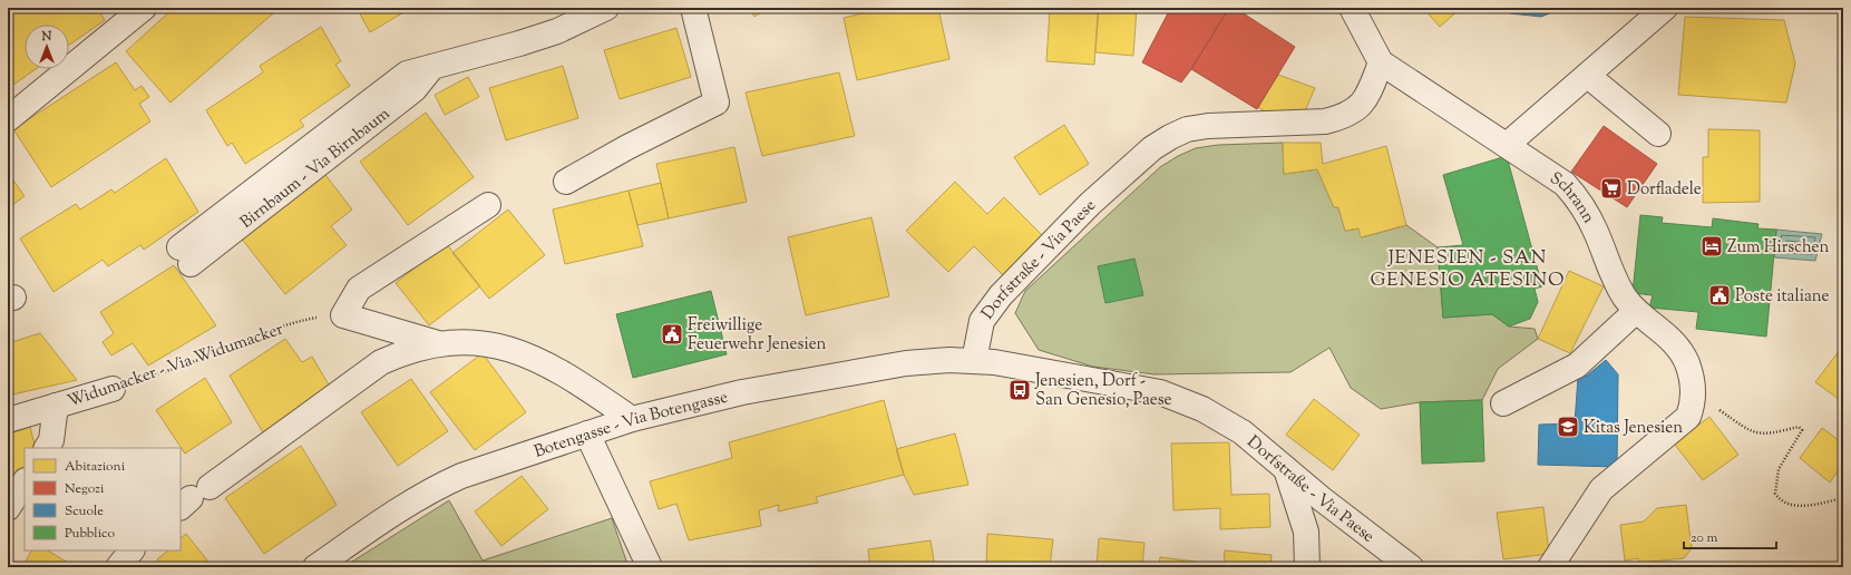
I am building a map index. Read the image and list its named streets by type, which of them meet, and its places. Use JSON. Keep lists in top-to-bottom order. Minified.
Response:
{"streets":{"street":["Birnbaum - Via Birnbaum","Schrann","Dorfstraße - Via Paese","Widumacker - Via Widumacker","Botengasse - Via Botengasse"]},"crossings":[["Schrann","Dorfstraße - Via Paese"],["Dorfstraße - Via Paese","Botengasse - Via Botengasse"]],"districts":["JENESIEN - SAN GENESIO ATESINO"],"places":{"supermarket":["Dorfladele"],"hotel":["Zum Hirschen"],"public building":["Poste italiane","Freiwillige Feuerwehr Jenesien"],"bus stop":["Jenesien, Dorf - San Genesio, Paese"],"school or university":["Kitas Jenesien"]},"legend":["Abitazioni","Negozi","Scuole","Pubblico"],"scale_bar":"20 m","north":"top"}
